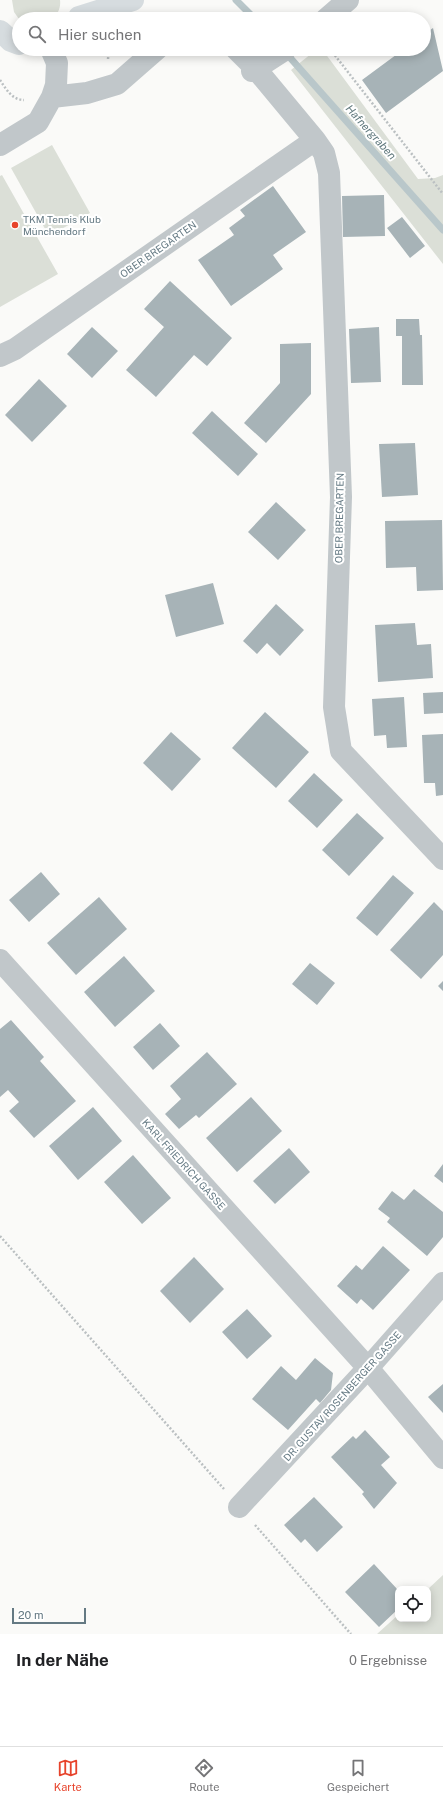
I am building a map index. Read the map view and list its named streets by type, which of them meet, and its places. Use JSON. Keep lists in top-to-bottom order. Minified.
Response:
{"streets":{"street":["OBER BREGARTEN","KARL FRIEDRICH GASSE","DR. GUSTAV ROSENBERGER GASSE"]},"crossings":[["KARL FRIEDRICH GASSE","DR. GUSTAV ROSENBERGER GASSE"]],"water":["Hafnergraben"],"places":["TKM Tennis Klub Münchendorf"],"scale_bar":"20 m","page":{"search":"Hier suchen","scale":"20 m","heading":["In der Nähe","0 Ergebnisse"],"nav":["Karte","Route","Gespeichert"]}}
